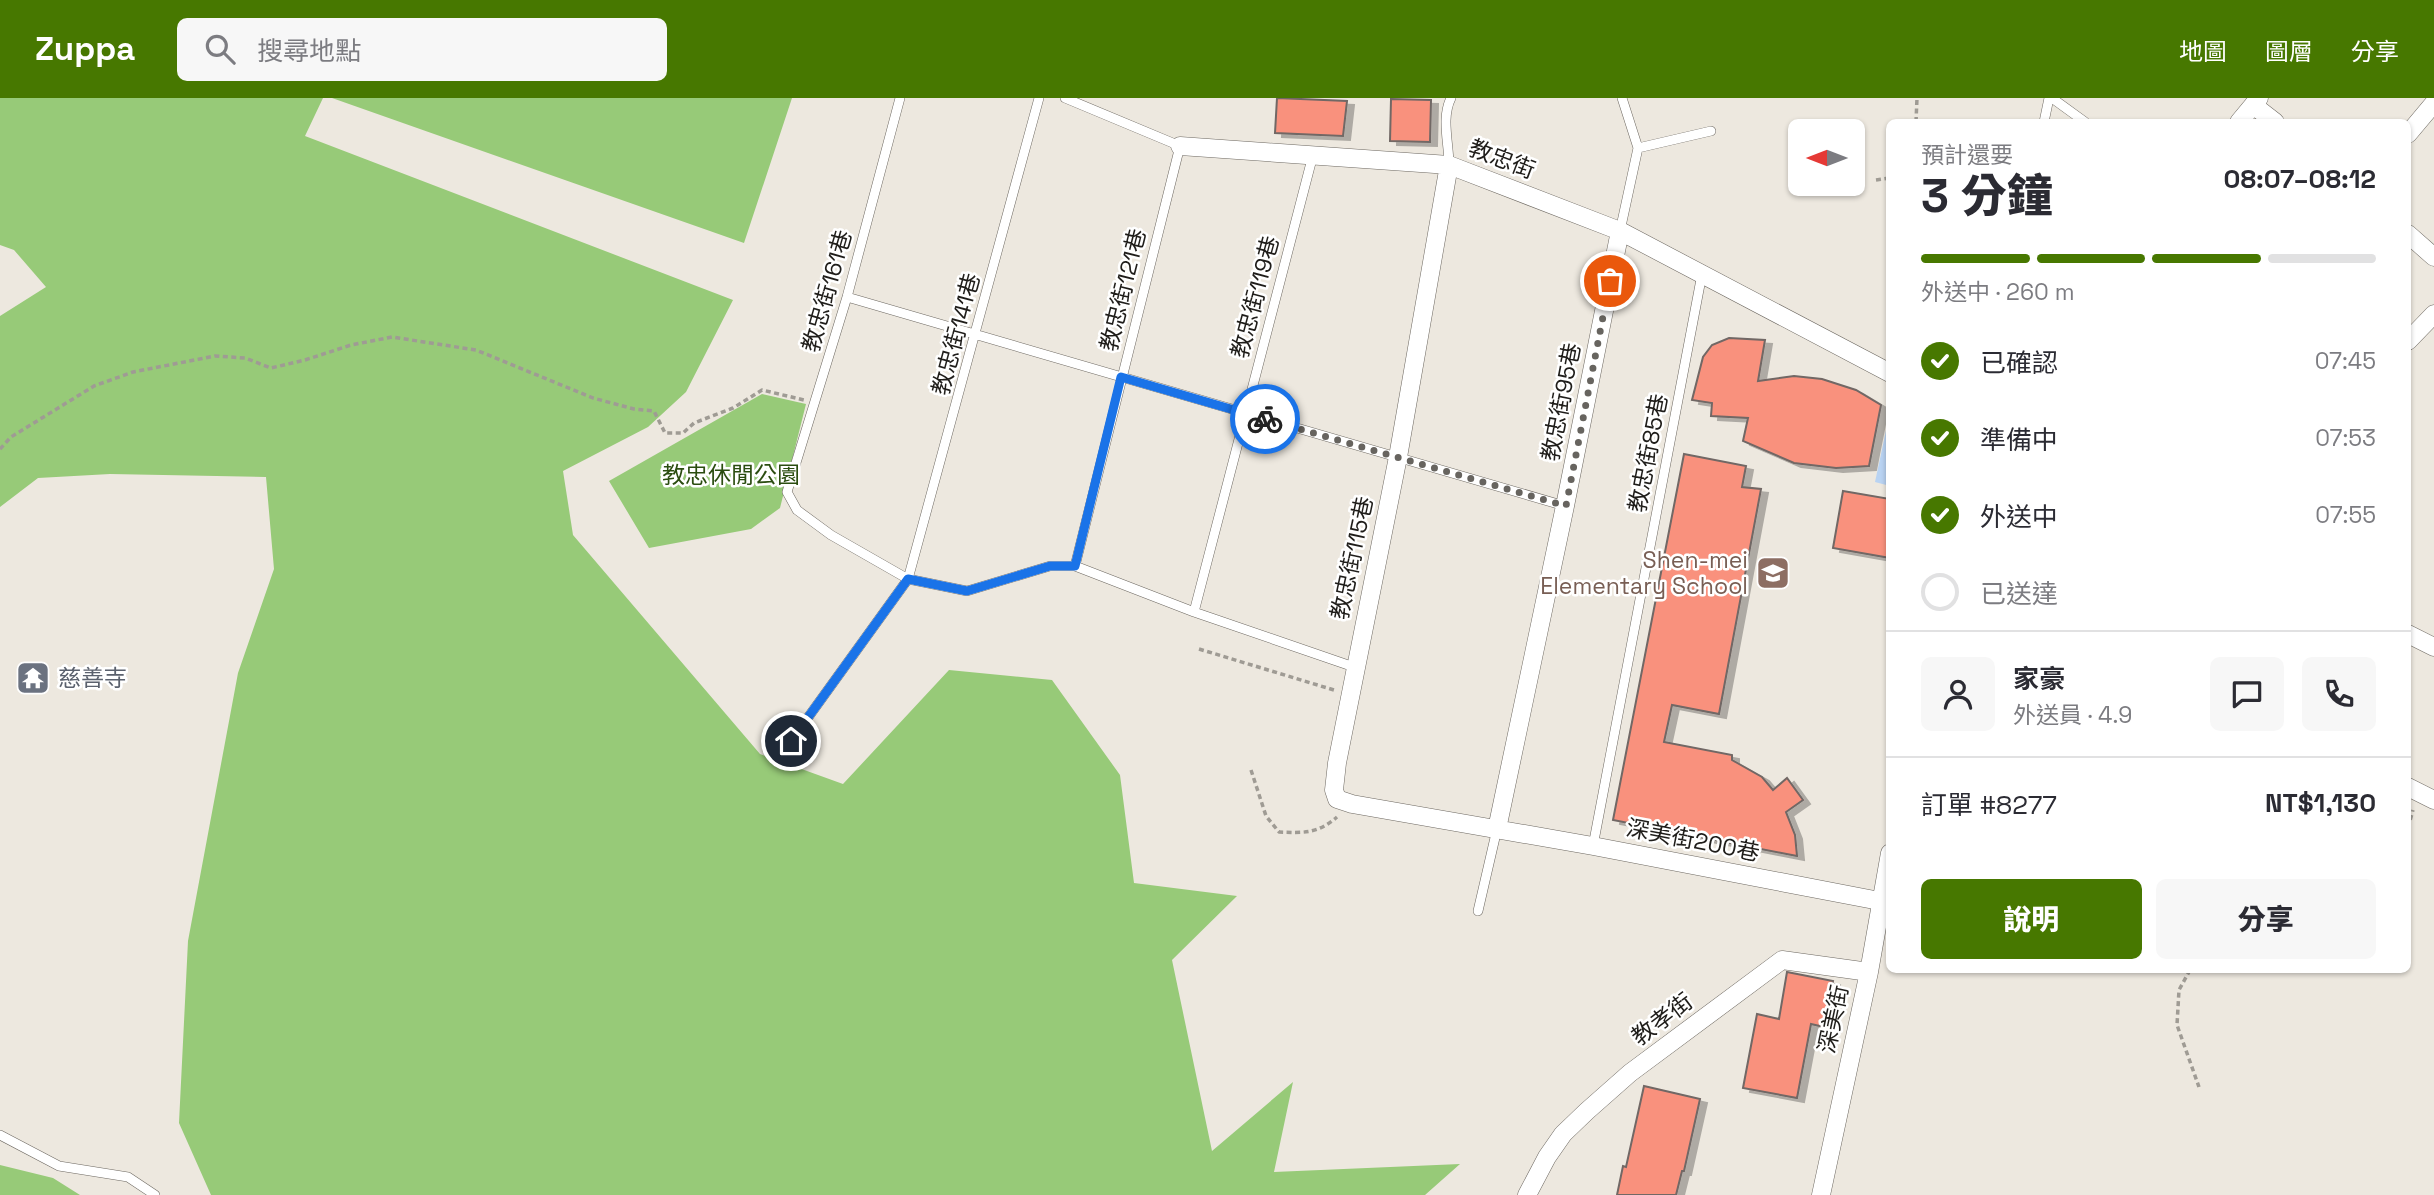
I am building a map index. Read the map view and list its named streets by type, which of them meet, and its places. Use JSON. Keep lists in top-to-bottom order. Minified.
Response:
{"streets":{"street":["教忠街","教忠街95巷","教忠街115巷","深美街200巷","教孝街","深美街"],"lane":["教忠街121巷","教忠街161巷","教忠街119巷","教忠街141巷","教忠街85巷"]},"crossings":[["教忠街","教忠街121巷"],["教忠街","教忠街119巷"],["教忠街","教忠街95巷"],["教忠街","教忠街85巷"],["教忠街","教忠街115巷"],["教忠街161巷","教忠街141巷"],["教忠街95巷","深美街200巷"],["教忠街85巷","深美街200巷"],["深美街200巷","深美街"],["教孝街","深美街"]],"parks":["教忠休閒公園"],"places":{"school or university":["Shen-mei Elementary School"],"temple":["慈善寺"]},"north":"left","page":{"header":"Zuppa","search":"搜尋地點","nav":["地圖","圖層","分享"],"heading":["3 分鐘","預計還要","08:07–08:12"],"panel":["家豪","外送員 · 4.9","訂單 #8277","NT$1,130"],"bar":"外送中 · 260 m","list":[["已確認","07:45"],["準備中","07:53"],["外送中","07:55"],"已送達"],"buttons":["說明","分享"]}}
